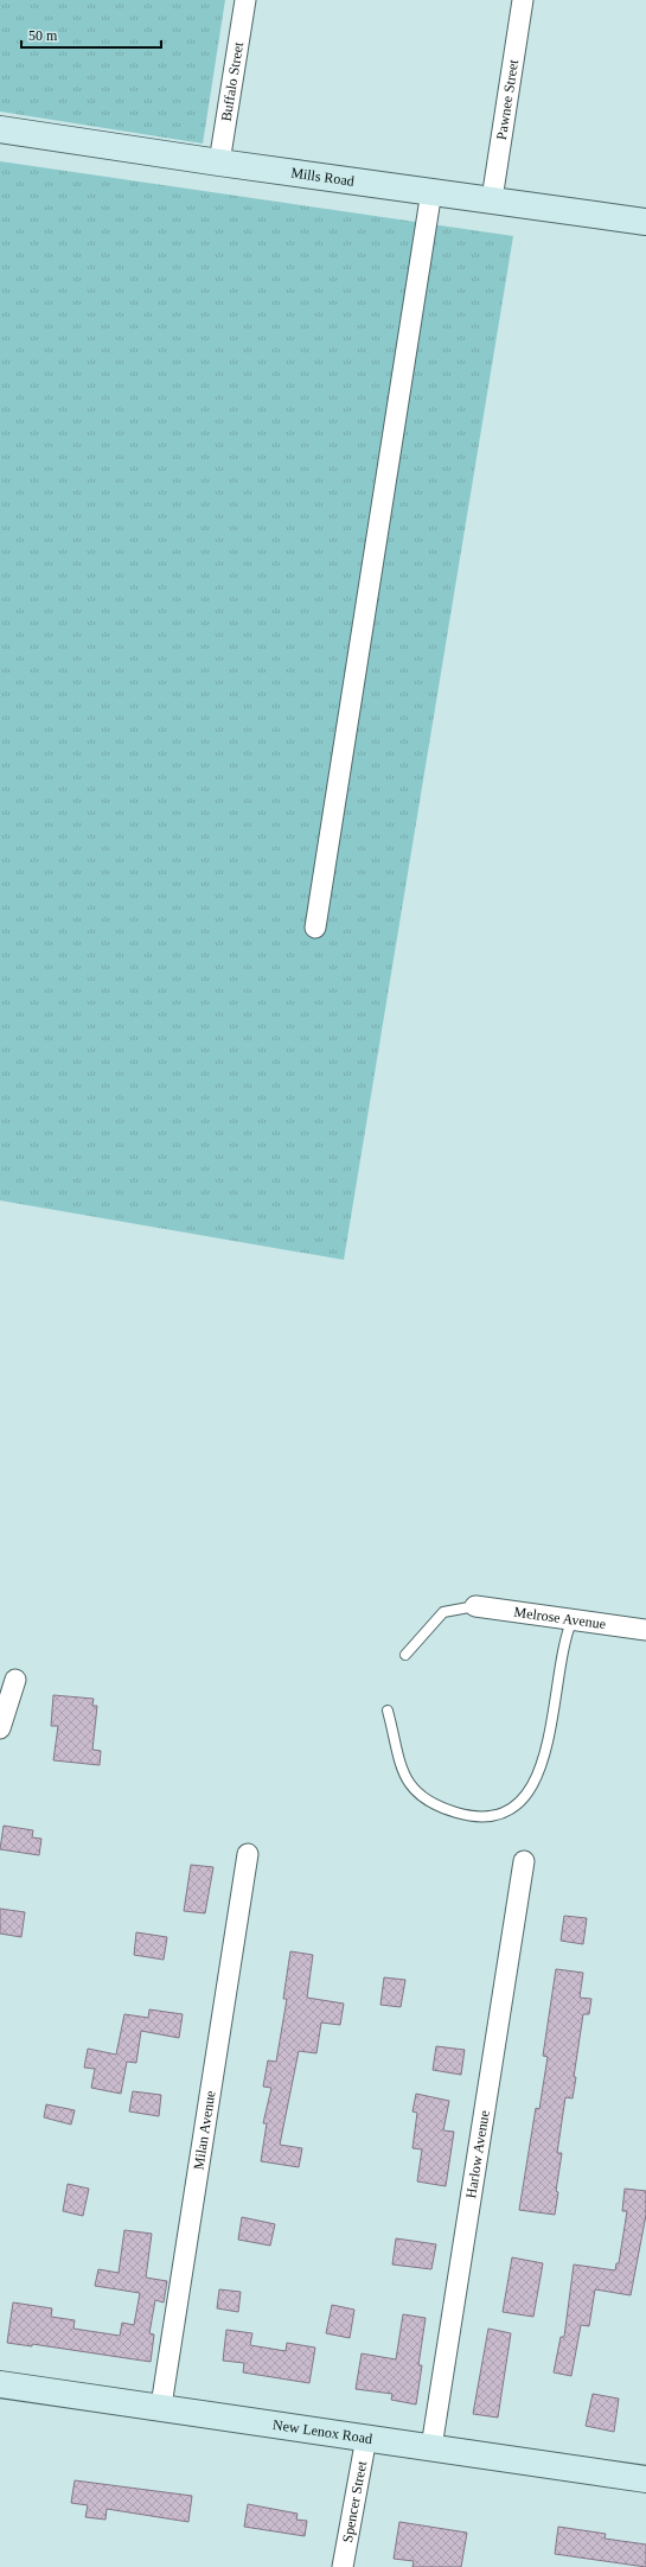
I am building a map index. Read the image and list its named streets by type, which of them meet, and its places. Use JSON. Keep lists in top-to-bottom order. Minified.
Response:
{"streets":{"street":["Buffalo Street","Pawnee Street","Mills Road","Melrose Avenue","Milan Avenue","Harlow Avenue","New Lenox Road","Spencer Street"]},"crossings":[["Buffalo Street","Mills Road"],["Pawnee Street","Mills Road"],["Milan Avenue","New Lenox Road"],["Harlow Avenue","New Lenox Road"],["New Lenox Road","Spencer Street"]],"scale_bar":"50 m"}
